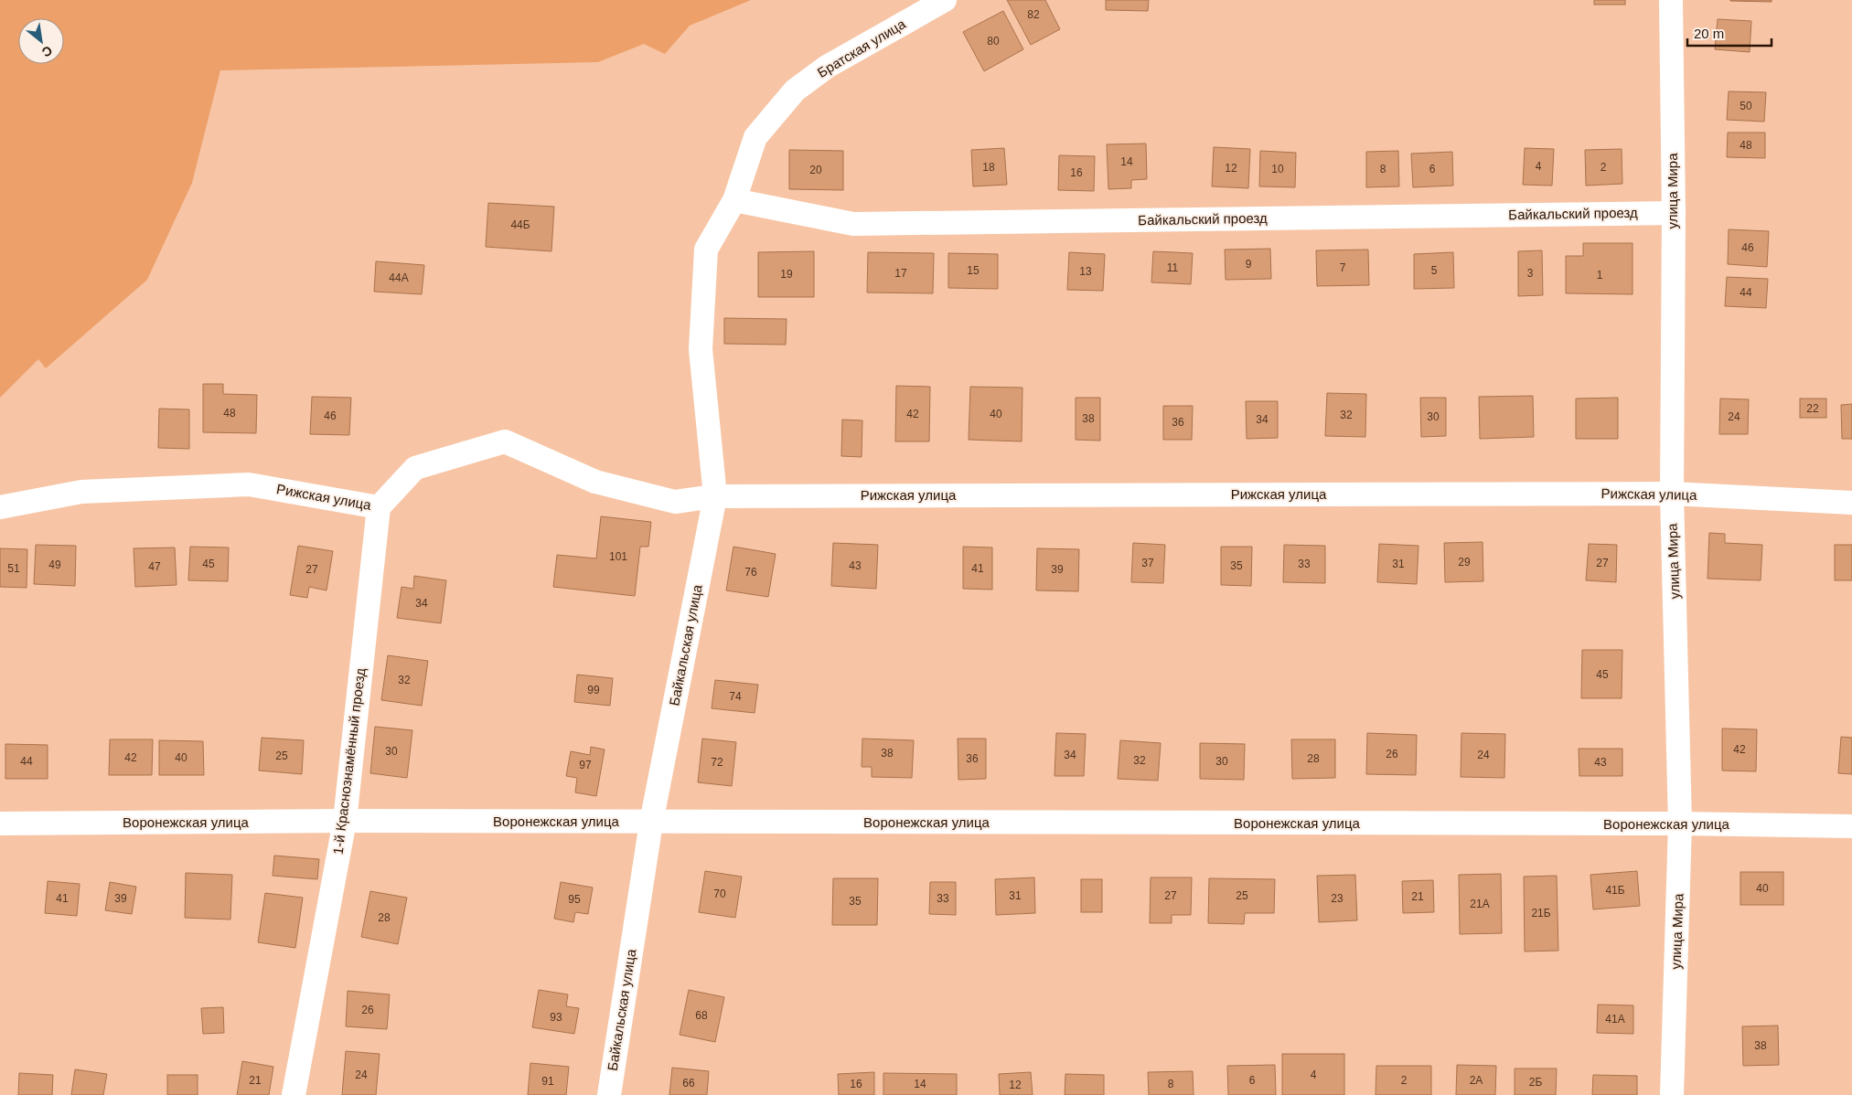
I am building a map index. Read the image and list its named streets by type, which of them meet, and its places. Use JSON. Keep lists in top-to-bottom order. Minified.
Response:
{"streets":{"street":["Братская улица","улица Мира","Байкальский проезд","Рижская улица","Байкальская улица","1-й Краснознамённый проезд","Воронежская улица"]},"crossings":[["Братская улица","Байкальский проезд"],["Братская улица","Байкальская улица"],["улица Мира","Байкальский проезд"],["улица Мира","Рижская улица"],["улица Мира","Воронежская улица"],["Байкальский проезд","Байкальская улица"],["Рижская улица","Байкальская улица"],["Рижская улица","1-й Краснознамённый проезд"],["Байкальская улица","Воронежская улица"],["1-й Краснознамённый проезд","Воронежская улица"]],"house_numbers":["82","80","50","48","14","4","18","2","12","10","8","6","20","16","44Б","46","9","11","7","15","5","13","17","3","19","1","44А","44","22","48","42","40","32","46","30","24","38","34","36","101","29","37","27","45","33","31","49","43","35","47","51","41","27","39","76","34","45","32","99","74","42","30","38","26","34","24","25","42","40","36","28","32","44","30","72","43","97","40","41Б","70","31","27","25","21","41","39","33","23","95","35","21А","21Б","28","26","68","93","41А","38","24","4","21","6","2","2А","91","2Б","66","16","14","8","12"],"scale_bar":"20 m","north":"bottom right"}
